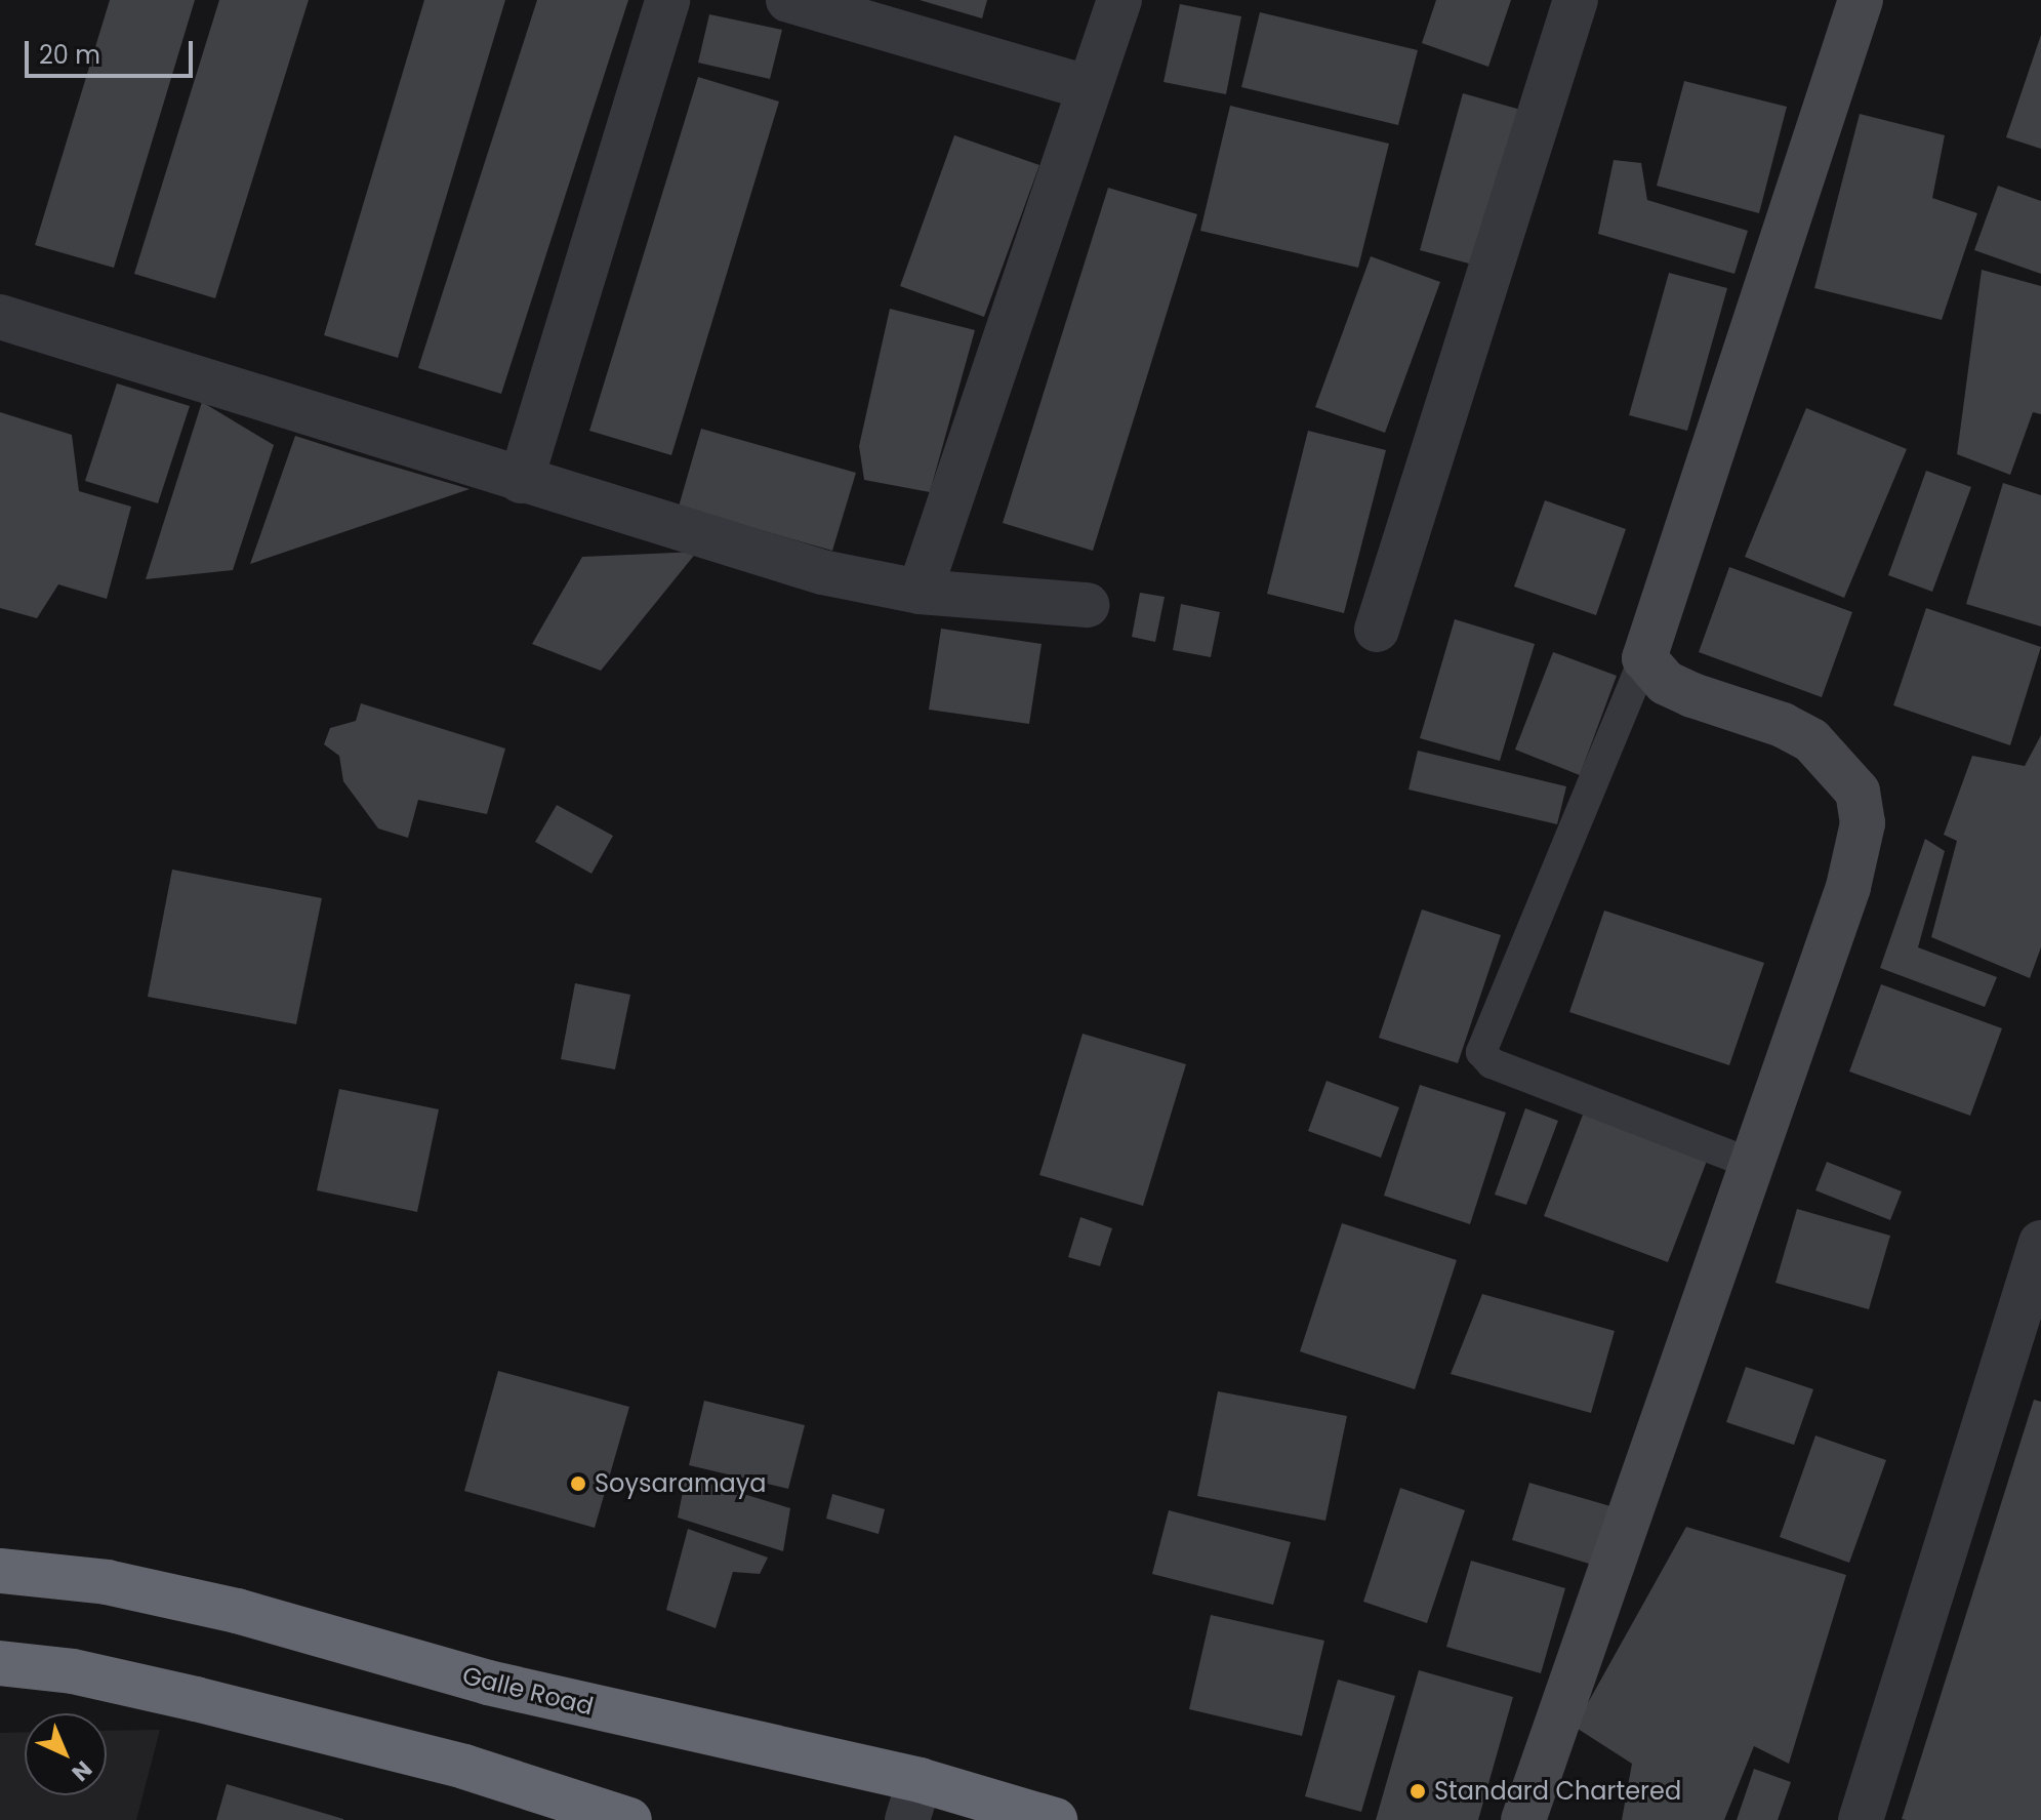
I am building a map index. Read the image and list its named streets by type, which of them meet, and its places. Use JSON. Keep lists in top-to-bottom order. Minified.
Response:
{"streets":{"highway":["Galle Road"]},"places":["Soysaramaya","Standard Chartered"],"scale_bar":"20 m","north":"bottom right"}
